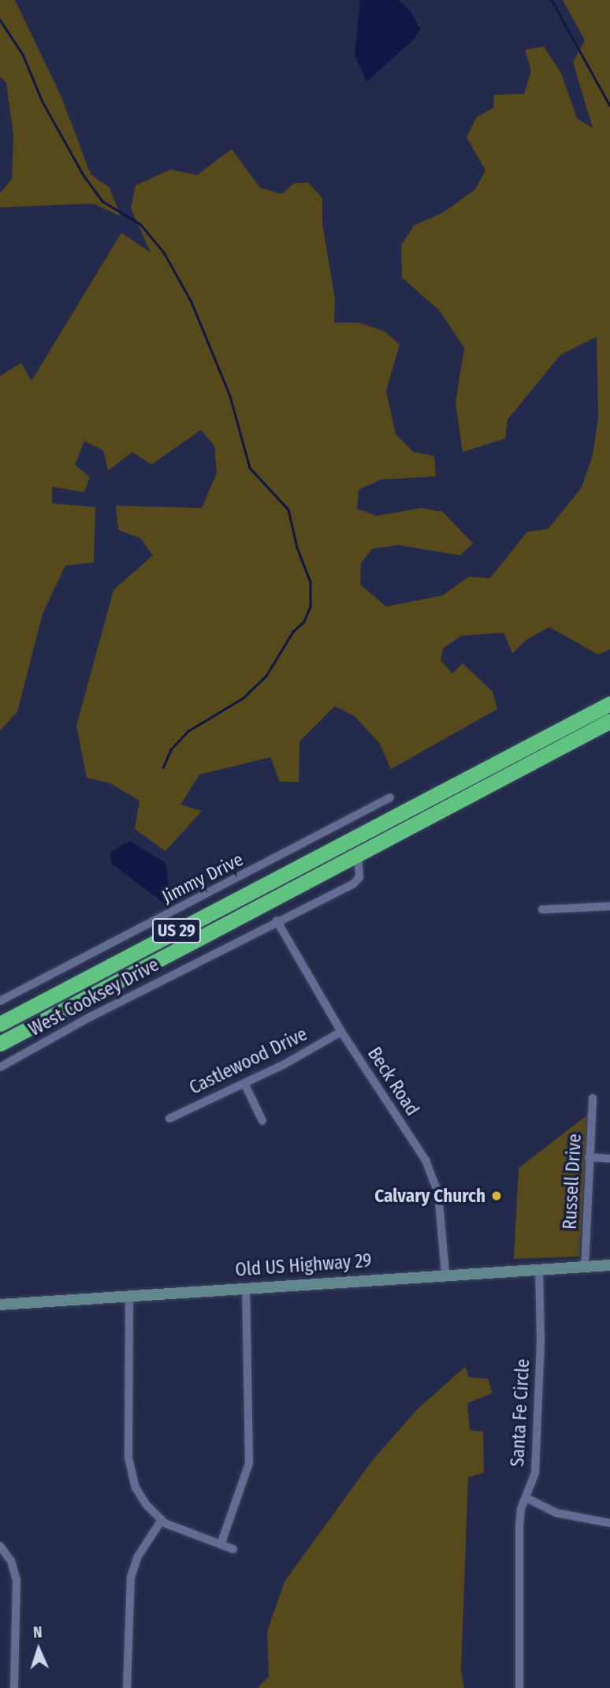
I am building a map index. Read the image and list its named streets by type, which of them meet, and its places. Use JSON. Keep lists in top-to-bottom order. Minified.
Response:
{"streets":{"highway":["US 29"],"main road":["Old US Highway 29"],"street":["Jimmy Drive","West Cooksey Drive","Castlewood Drive","Beck Road","Russell Drive","Santa Fe Circle"]},"crossings":[["US 29","West Cooksey Drive"],["West Cooksey Drive","Beck Road"],["Castlewood Drive","Beck Road"],["Beck Road","Old US Highway 29"],["Russell Drive","Old US Highway 29"],["Old US Highway 29","Santa Fe Circle"]],"places":["Calvary Church"],"north":"top"}
